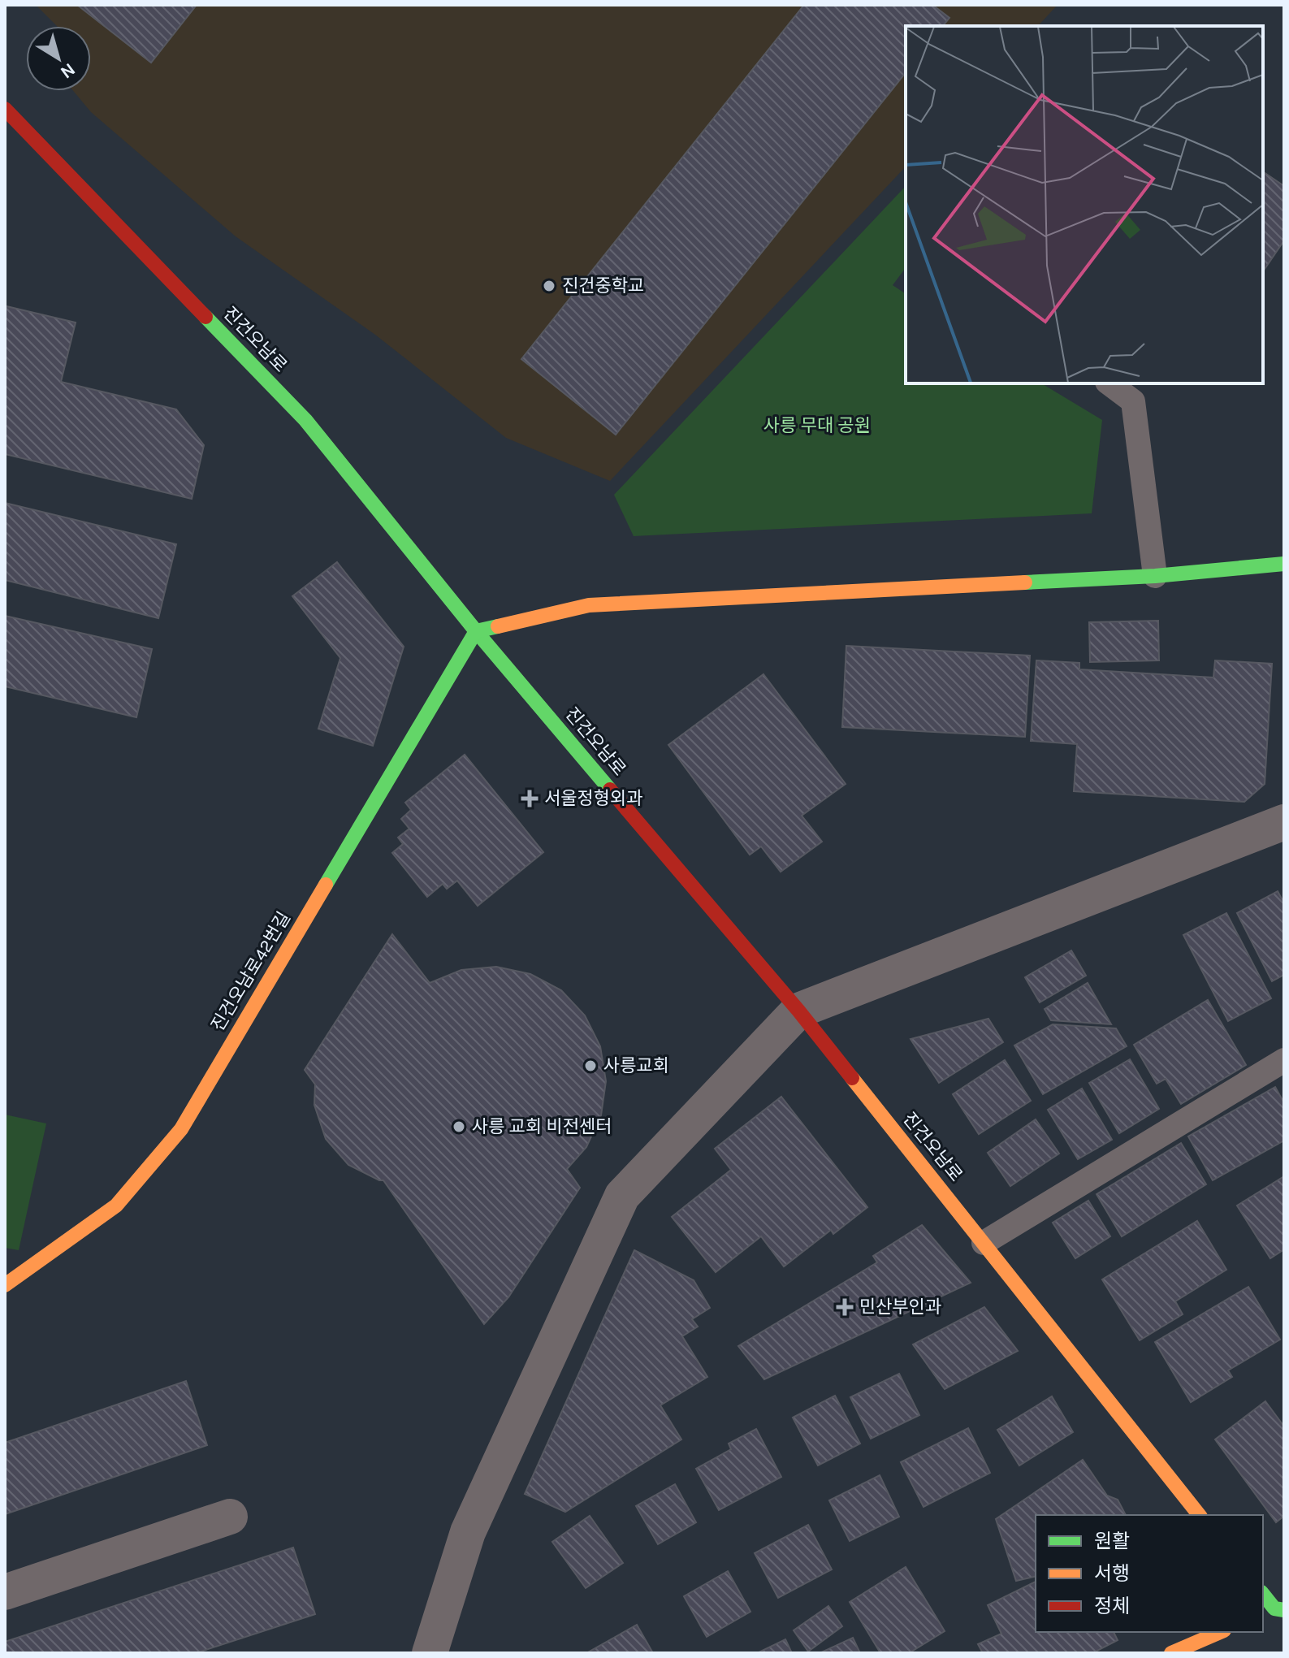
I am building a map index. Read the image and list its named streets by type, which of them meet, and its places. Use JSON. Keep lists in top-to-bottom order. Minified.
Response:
{"streets":{"street":["진건오남로","진건오남로42번길"]},"crossings":[["진건오남로","진건오남로42번길"]],"parks":["사릉 무대 공원"],"places":{"other":["진건중학교","사릉교회","사릉 교회 비전센터"],"health":["서울정형외과","민산부인과"]},"legend":["원활","서행","정체"],"north":"bottom right"}
